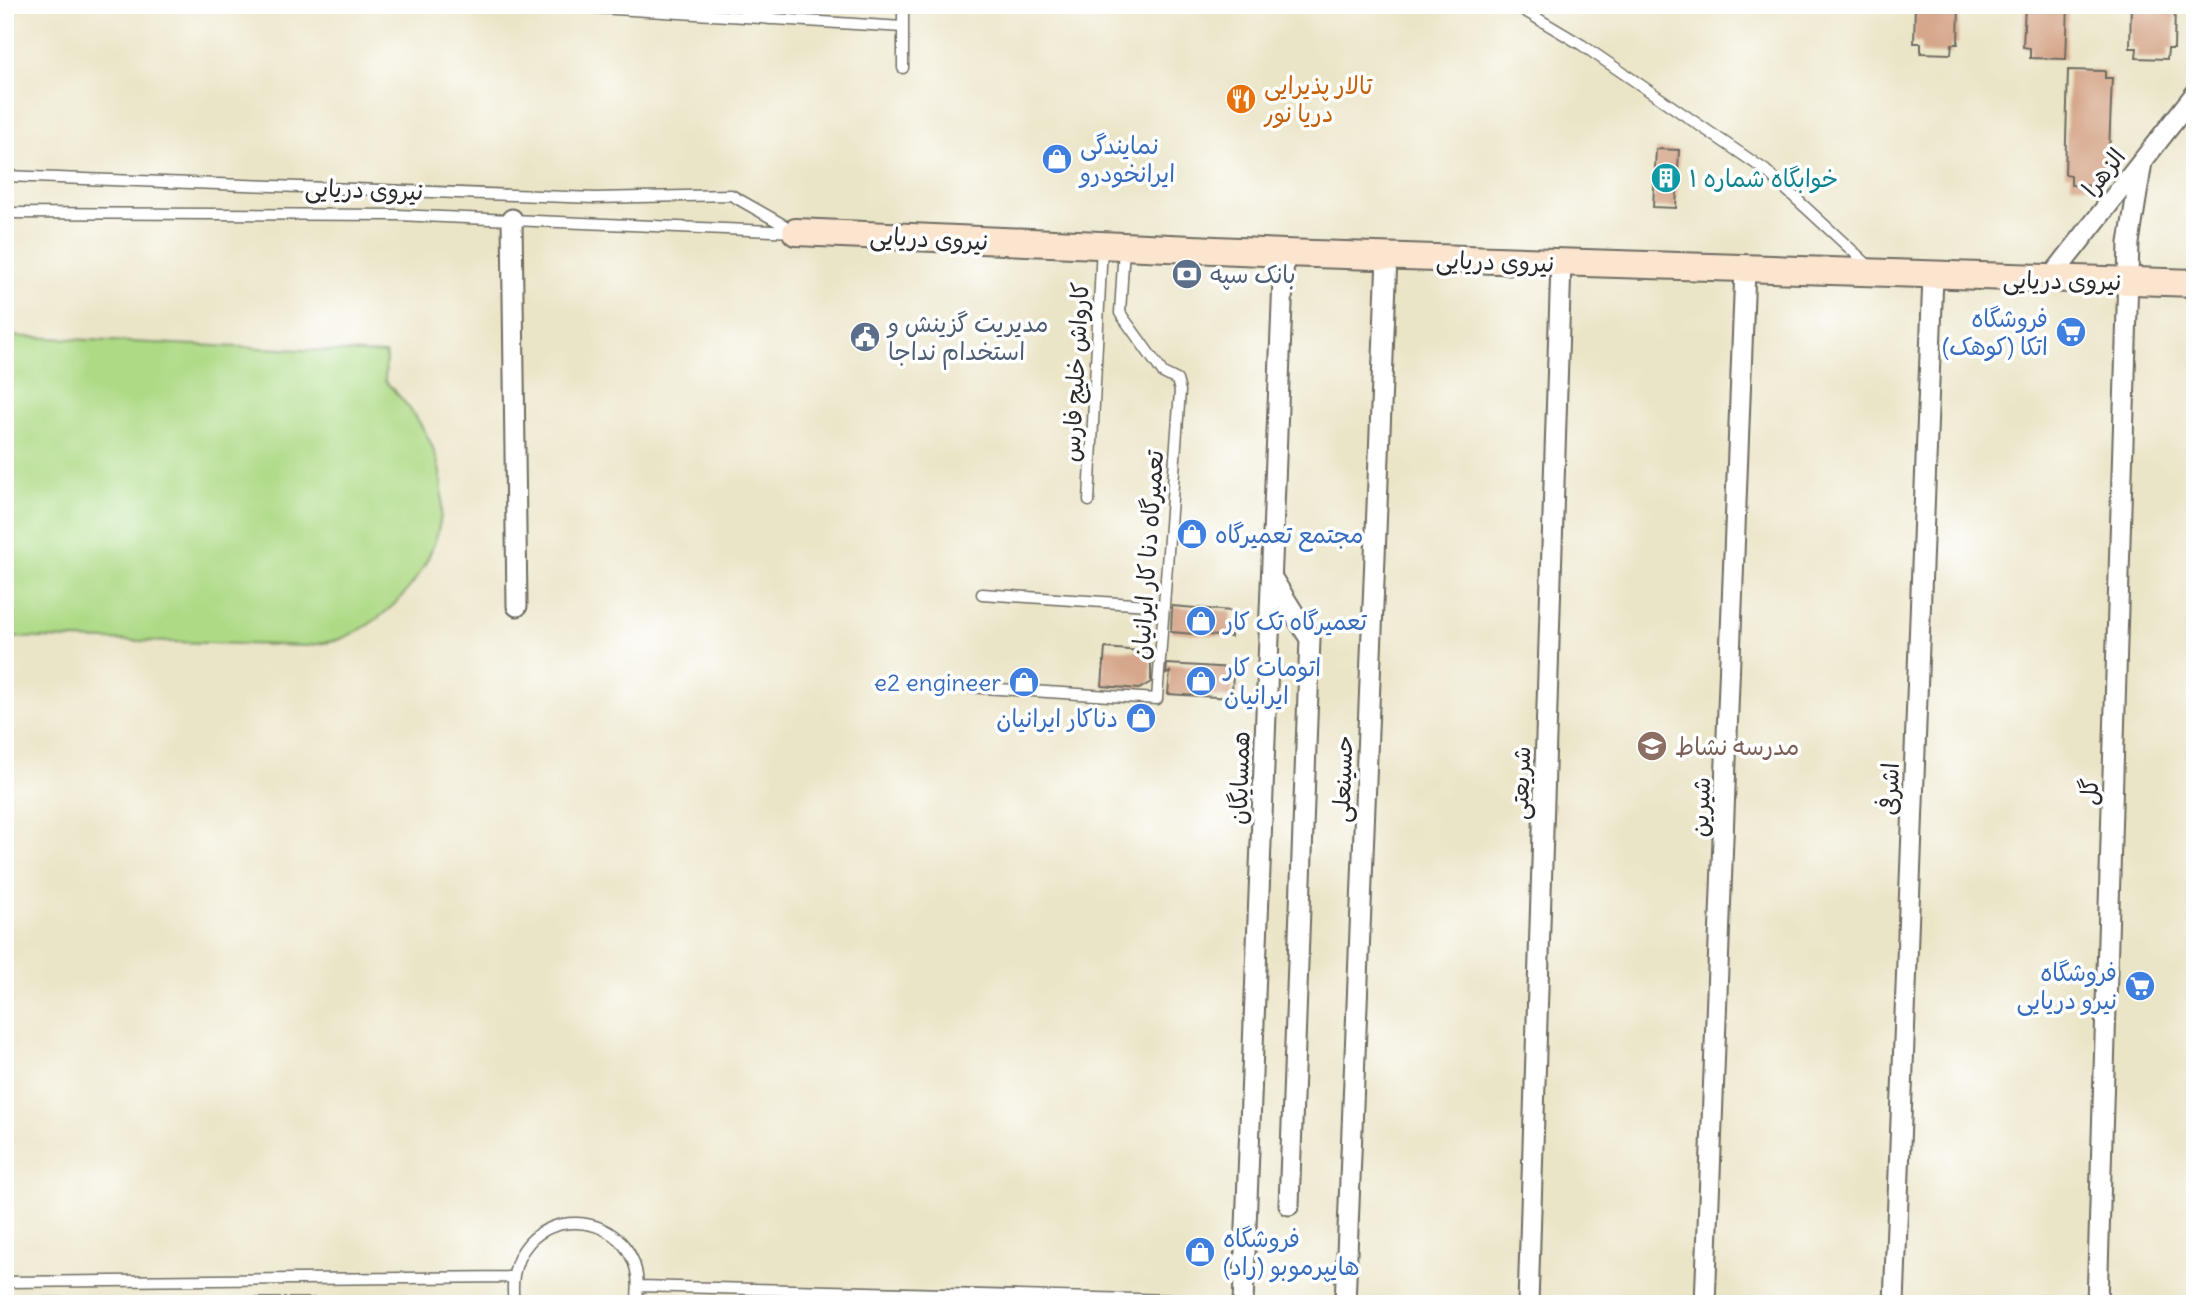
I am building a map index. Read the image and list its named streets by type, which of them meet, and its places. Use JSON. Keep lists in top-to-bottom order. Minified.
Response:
{"streets":{"main road":["نیروی دریایی"],"street":["الزهرا","همسایگان","حسینعلی","شریعتی","اشرفی","گل","شیرین"],"lane":["کارواش خلیج فارس","تعمیرگاه دنا کار ایرانیان"]},"crossings":[["الزهرا","نیروی دریایی"],["الزهرا","گل"],["نیروی دریایی","کارواش خلیج فارس"],["نیروی دریایی","تعمیرگاه دنا کار ایرانیان"],["نیروی دریایی","همسایگان"],["نیروی دریایی","حسینعلی"],["نیروی دریایی","شریعتی"],["نیروی دریایی","اشرفی"],["نیروی دریایی","گل"],["نیروی دریایی","شیرین"],["کارواش خلیج فارس","تعمیرگاه دنا کار ایرانیان"]],"places":{"restaurant":["تالار پذیرایی دریا نور"],"shop":["نمایندگی ایرانخودرو","مجتمع تعمیرگاه","تعمیرگاه تک کار","اتومات کار ایرانیان","e2 engineer","دناکار ایرانیان","فروشگاه هایپرموبو (راد)"],"building":["خوابگاه شماره ۱"],"bank":["بانک سپه"],"supermarket":["فروشگاه اتکا (کوهک)","فروشگاه نیرو دریایی"],"public building":["مدیریت گزینش و استخدام نداجا"],"school or university":["مدرسه نشاط"]}}
